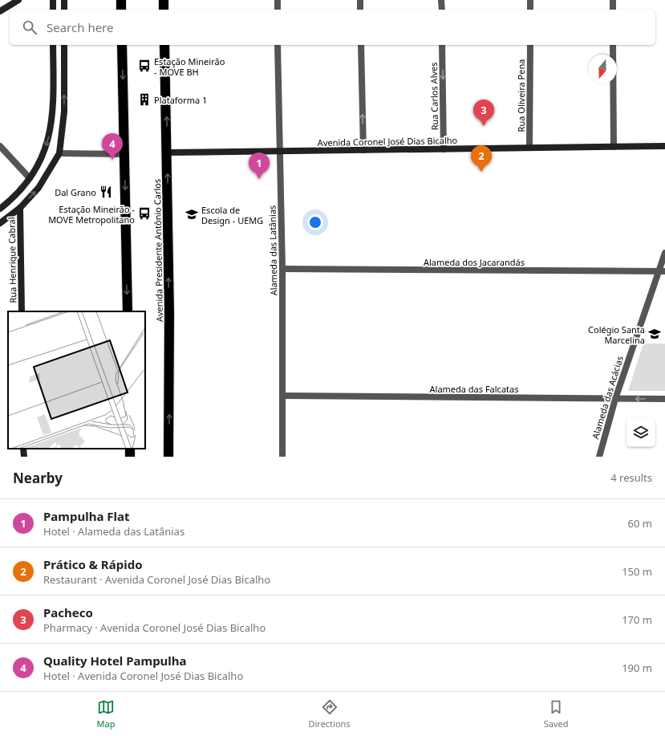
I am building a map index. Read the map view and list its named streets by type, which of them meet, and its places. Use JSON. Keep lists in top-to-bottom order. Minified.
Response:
{"streets":{"highway":["Avenida Presidente Antônio Carlos"],"street":["Rua Oliveira Pena","Rua Carlos Alves","Avenida Coronel José Dias Bicalho","Alameda das Latânias","Rua Henrique Cabral","Alameda dos Jacarandás","Alameda das Falcatas","Alameda das Acácias"]},"crossings":[["Rua Oliveira Pena","Avenida Coronel José Dias Bicalho"],["Rua Carlos Alves","Avenida Coronel José Dias Bicalho"],["Avenida Coronel José Dias Bicalho","Avenida Presidente Antônio Carlos"],["Avenida Coronel José Dias Bicalho","Alameda das Latânias"],["Alameda das Latânias","Alameda dos Jacarandás"],["Alameda das Latânias","Alameda das Falcatas"],["Alameda dos Jacarandás","Alameda das Acácias"],["Alameda das Falcatas","Alameda das Acácias"]],"one_way":["Rua Carlos Alves"],"places":{"bus stop":["Estação Mineirão - MOVE BH","Estação Mineirão - MOVE Metropolitano"],"building":["Plataforma 1"],"restaurant":["Dal Grano"],"school or university":["Escola de Design - UEMG","Colégio Santa Marcelina"]},"north":"bottom","page":{"search":"Search here","pins":["3","4","2","1"],"heading":["Nearby","4 results"],"list":[{"mark":"1","name":"Pampulha Flat","note":"Hotel · Alameda das Latânias","value":"60 m"},{"mark":"2","name":"Prático & Rápido","note":"Restaurant · Avenida Coronel José Dias Bicalho","value":"150 m"},{"mark":"3","name":"Pacheco","note":"Pharmacy · Avenida Coronel José Dias Bicalho","value":"170 m"},{"mark":"4","name":"Quality Hotel Pampulha","note":"Hotel · Avenida Coronel José Dias Bicalho","value":"190 m"}],"nav":["Map","Directions","Saved"]}}
